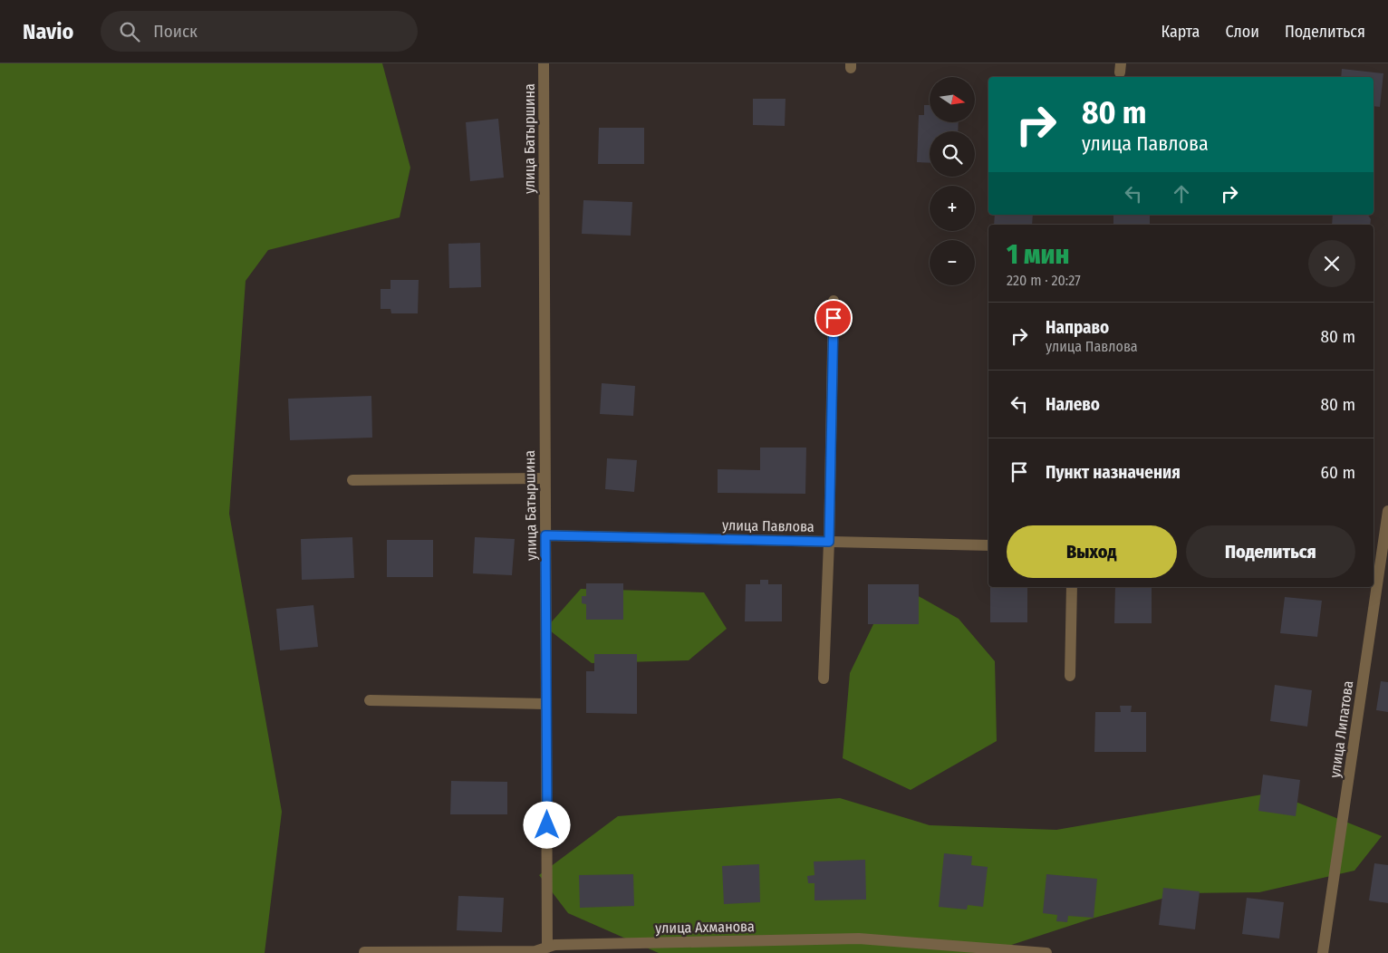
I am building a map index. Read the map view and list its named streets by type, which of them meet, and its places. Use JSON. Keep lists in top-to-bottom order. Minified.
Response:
{"streets":{"street":["улица Батыршина","улица Павлова","улица Липатова","улица Ахманова"]},"crossings":[["улица Батыршина","улица Павлова"],["улица Батыршина","улица Ахманова"]],"north":"right","page":{"header":"Navio","search":"Поиск","nav":["Карта","Слои","Поделиться"],"map_buttons":["+","−"],"turn":["80 m","улица Павлова"],"heading":["1 мин","220 m · 20:27"],"list":[{"name":"Направо","note":"улица Павлова","value":"80 m"},{"name":"Налево","value":"80 m"},{"name":"Пункт назначения","value":"60 m"}],"buttons":["Выход","Поделиться"]}}
